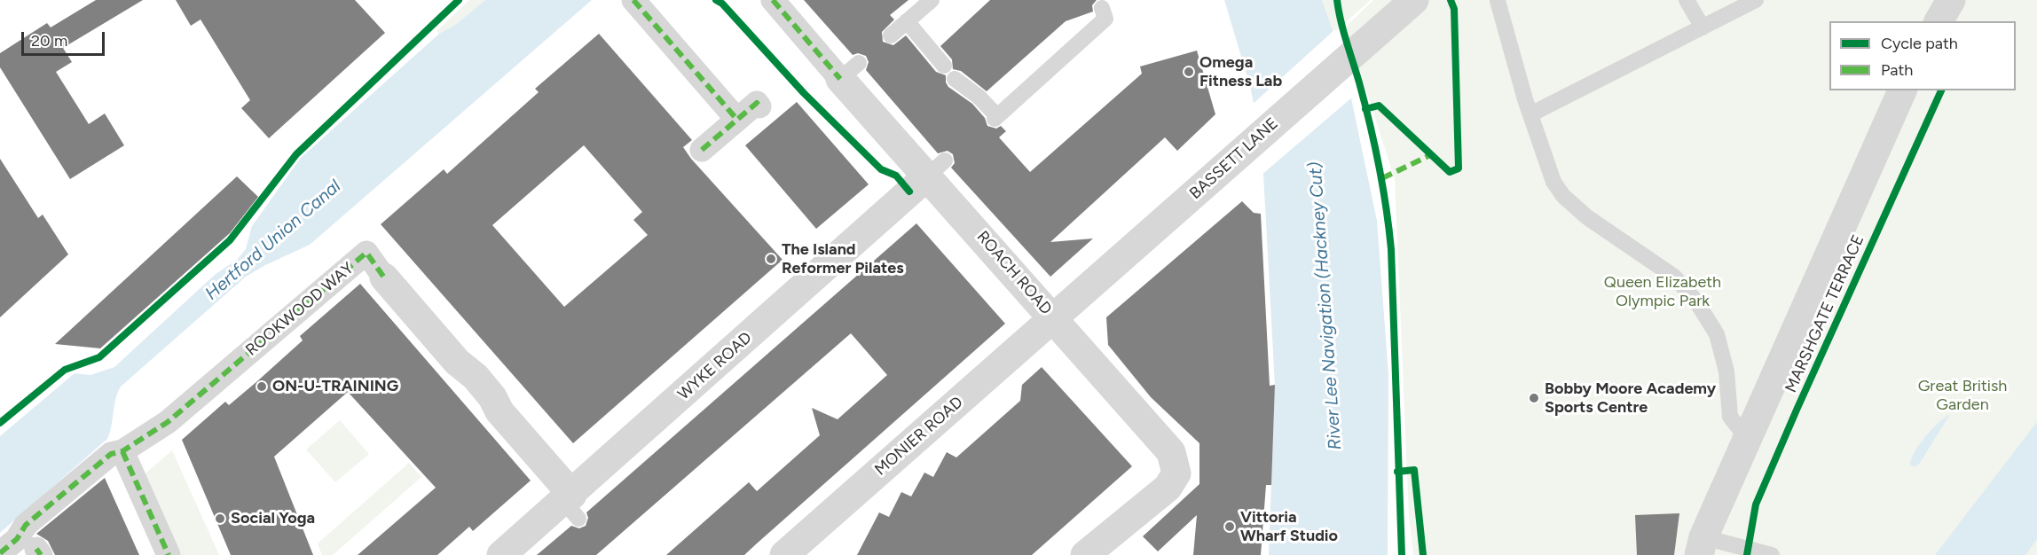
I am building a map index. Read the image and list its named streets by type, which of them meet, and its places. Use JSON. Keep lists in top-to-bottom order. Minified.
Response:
{"streets":{"street":["BASSETT LANE","ROACH ROAD","ROOKWOOD WAY","MARSHGATE TERRACE","WYKE ROAD","MONIER ROAD"]},"crossings":[["BASSETT LANE","ROACH ROAD"],["BASSETT LANE","MONIER ROAD"],["ROACH ROAD","WYKE ROAD"],["ROACH ROAD","MONIER ROAD"],["ROOKWOOD WAY","WYKE ROAD"]],"water":["Hertford Union Canal","River Lee Navigation (Hackney Cut)"],"parks":["Queen Elizabeth Olympic Park","Great British Garden"],"places":["Omega Fitness Lab","The Island Reformer Pilates","ON-U-TRAINING","Bobby Moore Academy Sports Centre","Social Yoga","Vittoria Wharf Studio"],"legend":["Cycle path","Path"],"scale_bar":"20 m"}
